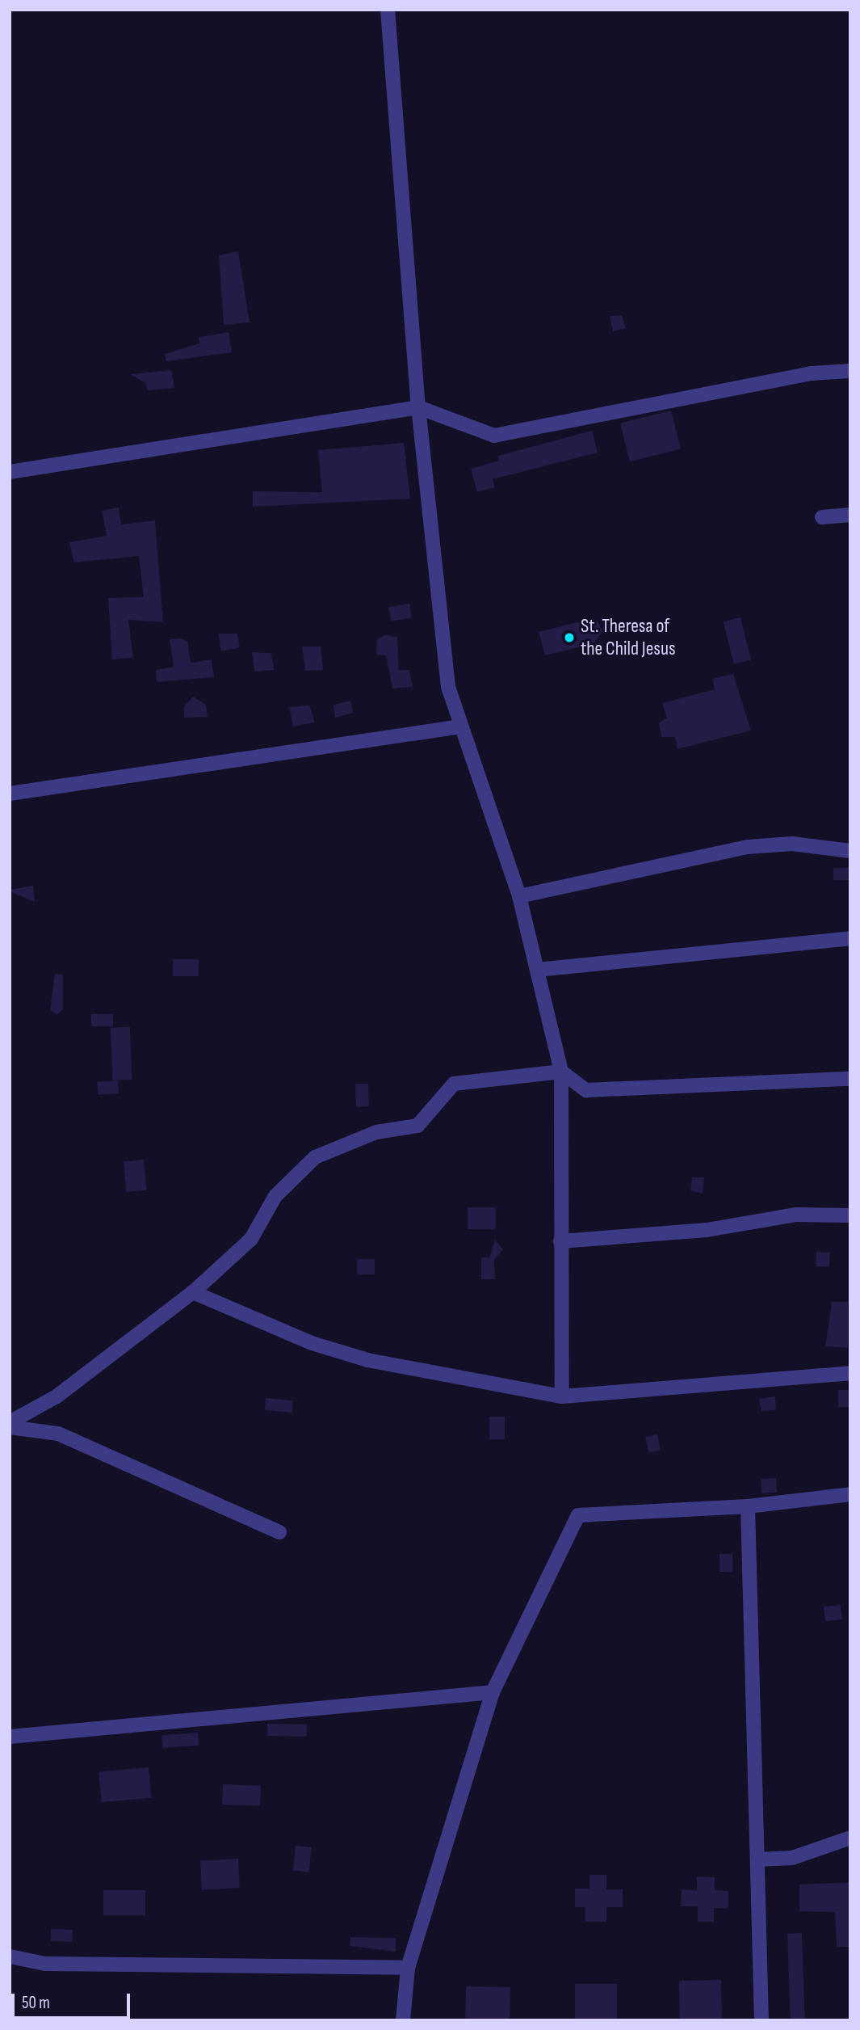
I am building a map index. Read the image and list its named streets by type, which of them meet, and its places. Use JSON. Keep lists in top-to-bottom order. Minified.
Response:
{"places":["St. Theresa of the Child Jesus"],"scale_bar":"50 m"}
